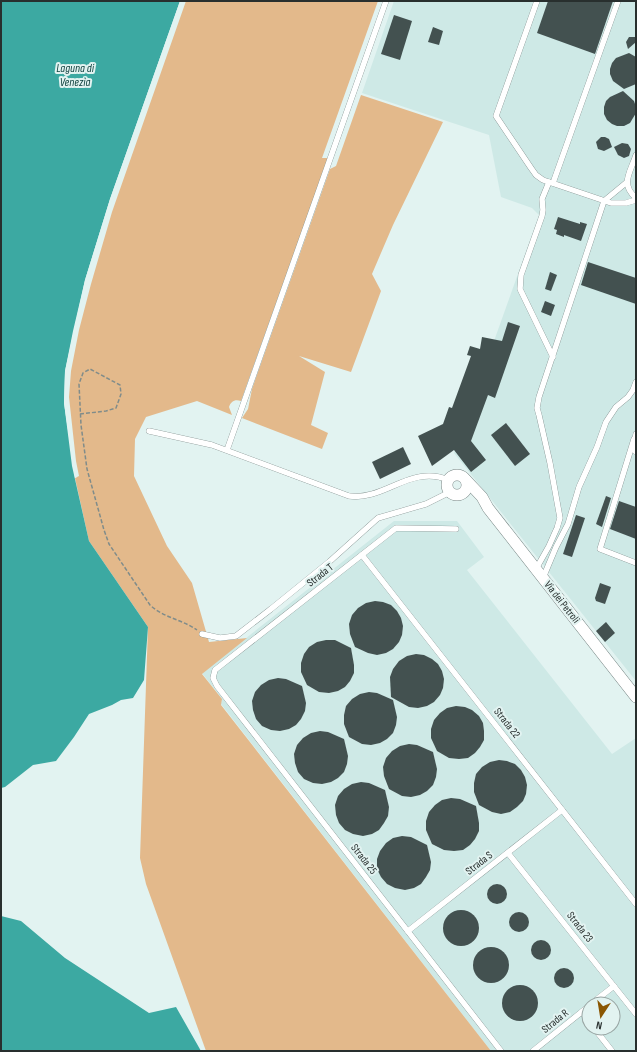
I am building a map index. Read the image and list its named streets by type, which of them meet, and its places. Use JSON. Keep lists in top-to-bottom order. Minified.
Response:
{"streets":{"street":["Via dei Petroli"],"lane":["Strada T","Strada 22","Strada 25","Strada S","Strada 23","Strada R"]},"crossings":[["Strada T","Strada 22"],["Strada T","Strada 25"],["Strada 22","Strada S"],["Strada 25","Strada S"],["Strada S","Strada 23"],["Strada 23","Strada R"]],"water":["Laguna di Venezia"],"north":"bottom"}
